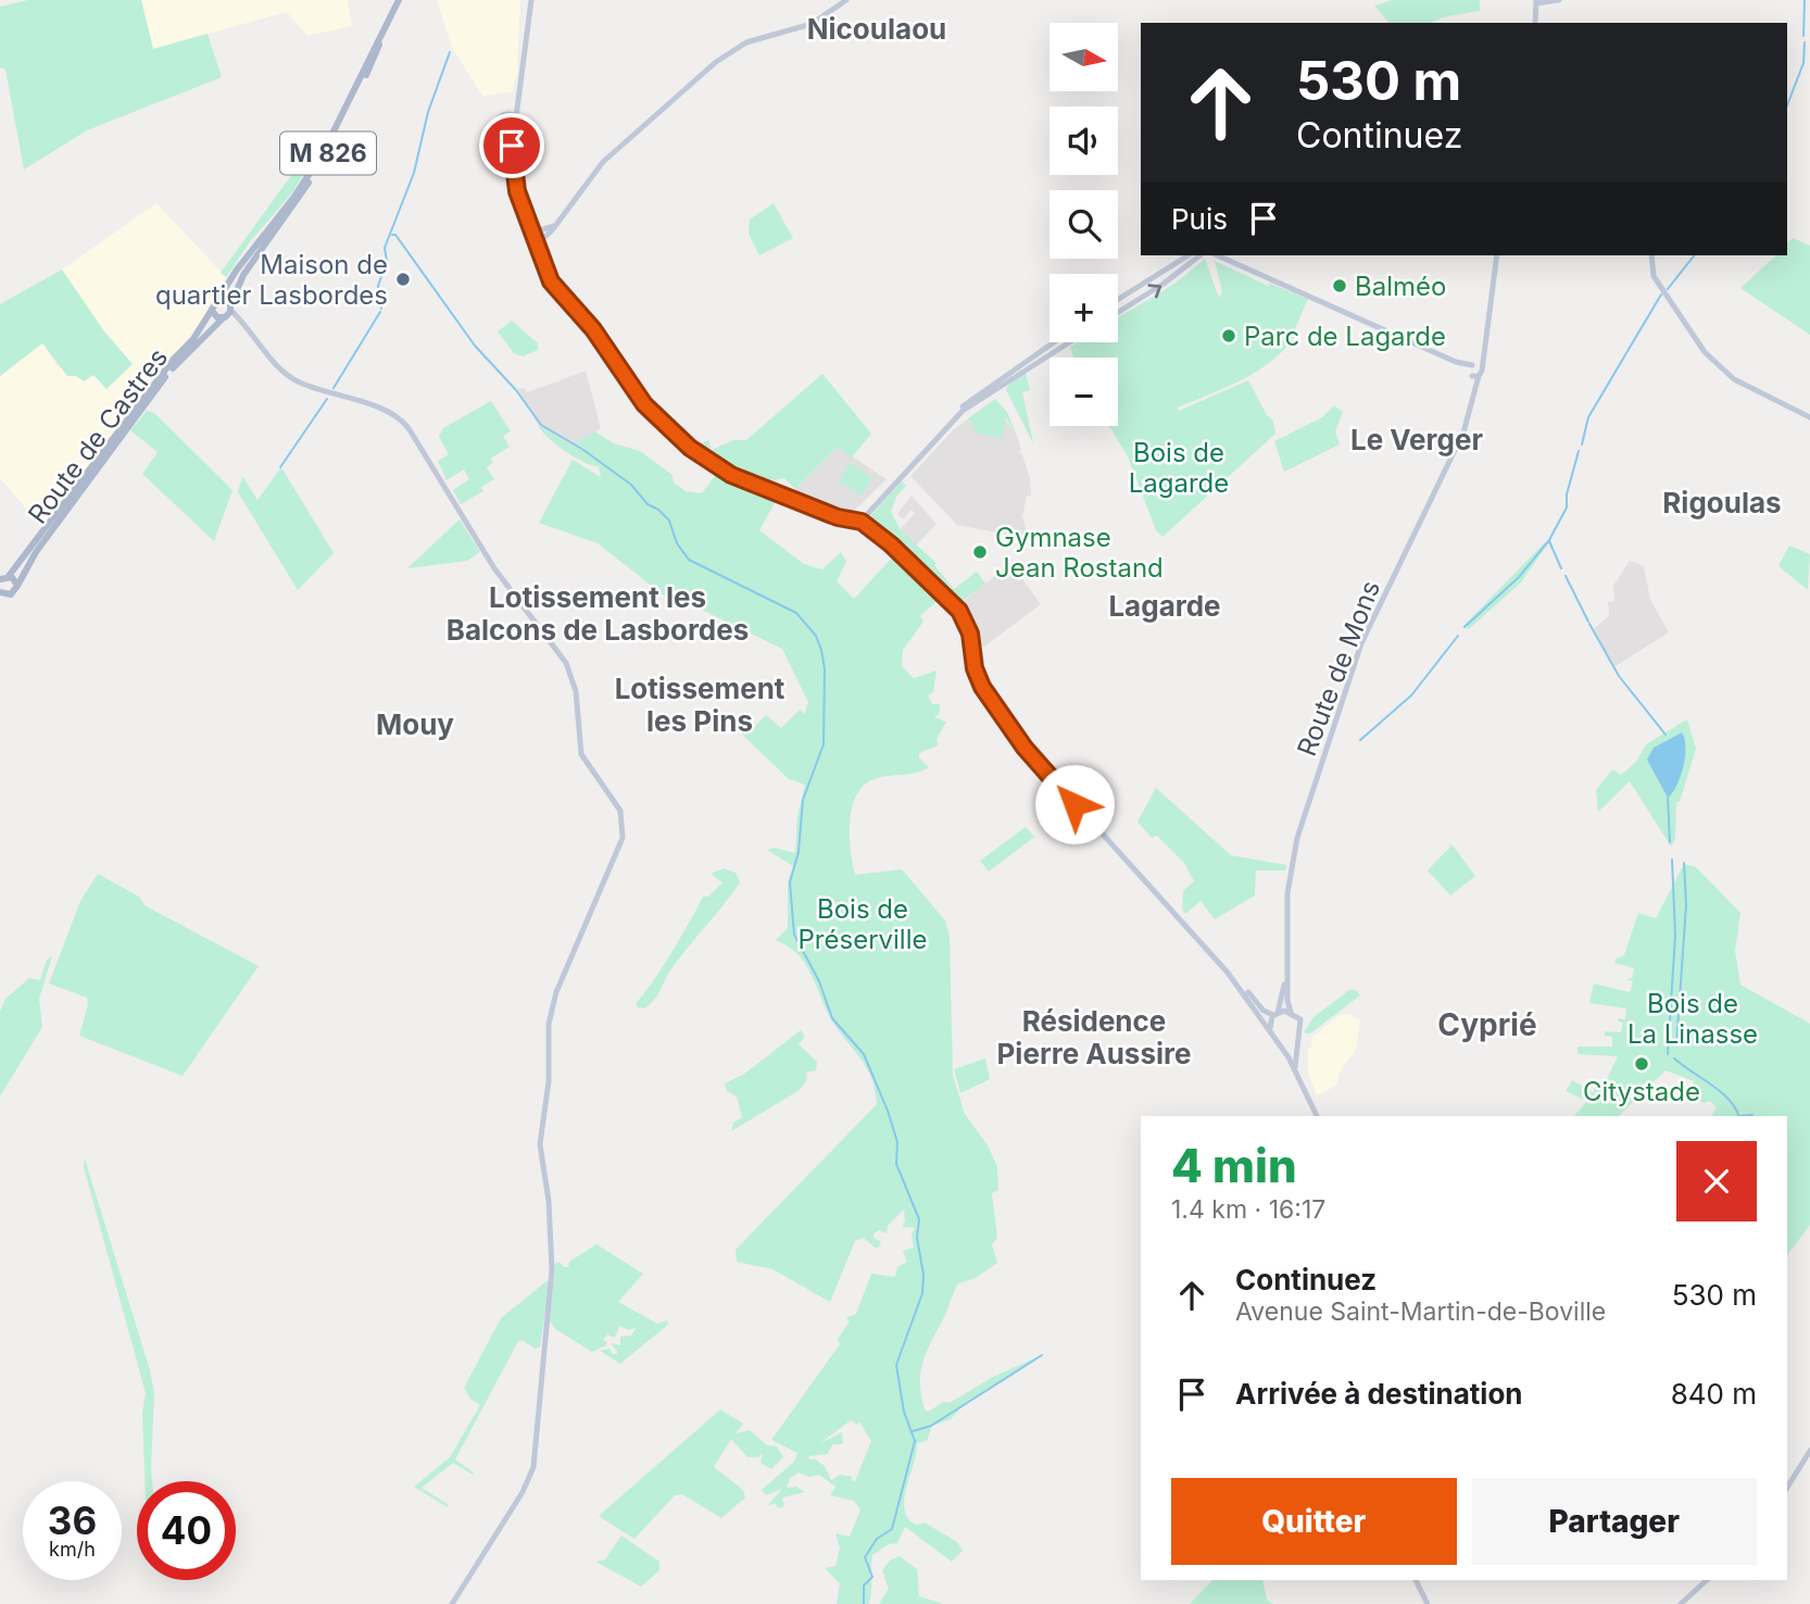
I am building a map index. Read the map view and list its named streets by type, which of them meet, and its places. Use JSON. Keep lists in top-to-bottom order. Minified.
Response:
{"streets":{"main road":["M 826","Route de Castres"],"street":["Route de Mons"]},"crossings":[["M 826","Route de Castres"]],"districts":["Nicoulaou","Le Verger","Rigoulas","Lotissement les Balcons de Lasbordes","Lagarde","Lotissement les Pins","Mouy","Résidence Pierre Aussire","Cyprié"],"parks":["Bois de Lagarde","Bois de Préserville","Bois de La Linasse"],"places":["Maison de quartier Lasbordes","Balméo","Parc de Lagarde","Gymnase Jean Rostand","Citystade"],"north":"right","page":{"map_buttons":["+","−"],"turn":["530 m","Continuez"],"then":"Puis","heading":["4 min","1.4 km · 16:17"],"list":[{"name":"Continuez","note":"Avenue Saint-Martin-de-Boville","value":"530 m"},{"name":"Arrivée à destination","value":"840 m"}],"buttons":["Quitter","Partager"],"speed":"36 km/h","limit":"40"}}
